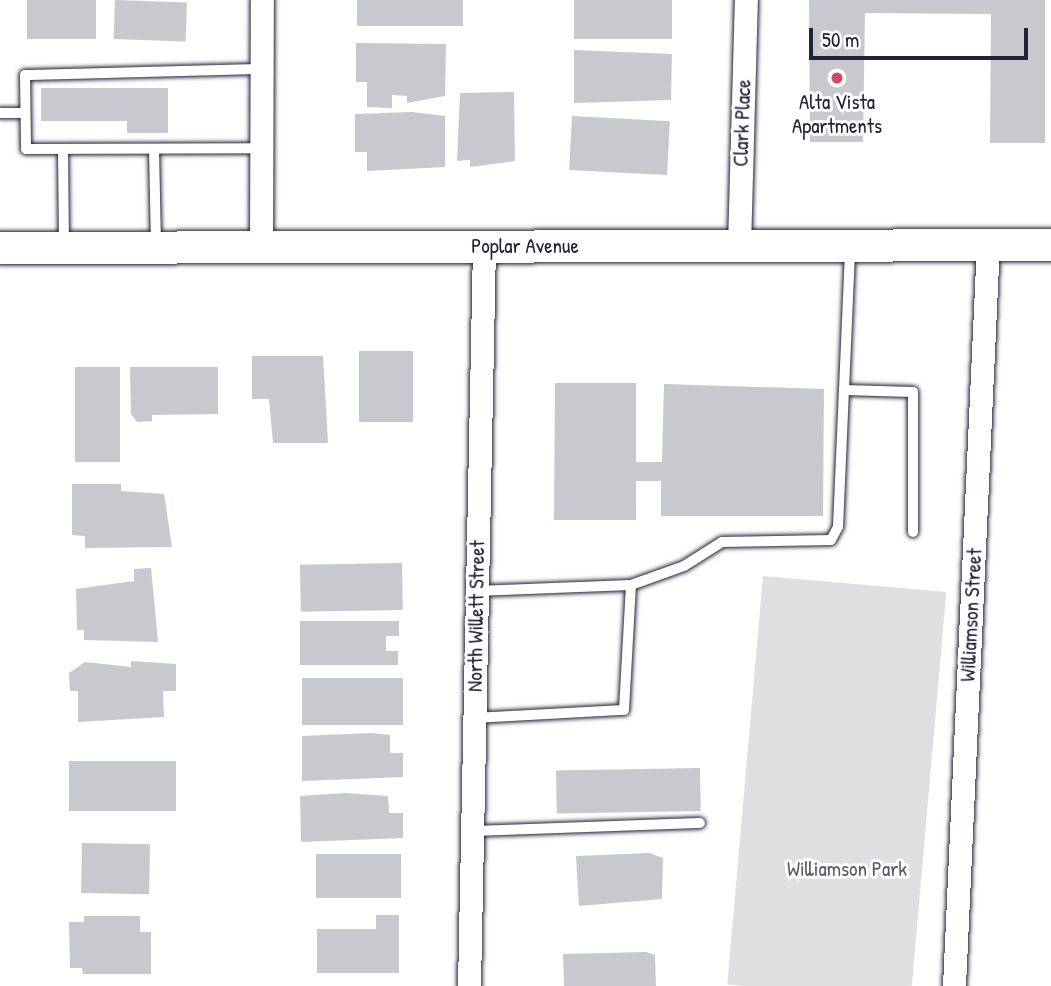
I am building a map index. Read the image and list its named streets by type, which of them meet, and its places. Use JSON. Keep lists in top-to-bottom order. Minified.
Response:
{"streets":{"main road":["Poplar Avenue"],"street":["Clark Place","Williamson Street","North Willett Street"]},"crossings":[["Clark Place","Poplar Avenue"],["Poplar Avenue","Williamson Street"],["Poplar Avenue","North Willett Street"]],"parks":["Williamson Park"],"places":["Alta Vista Apartments"],"scale_bar":"50 m"}
